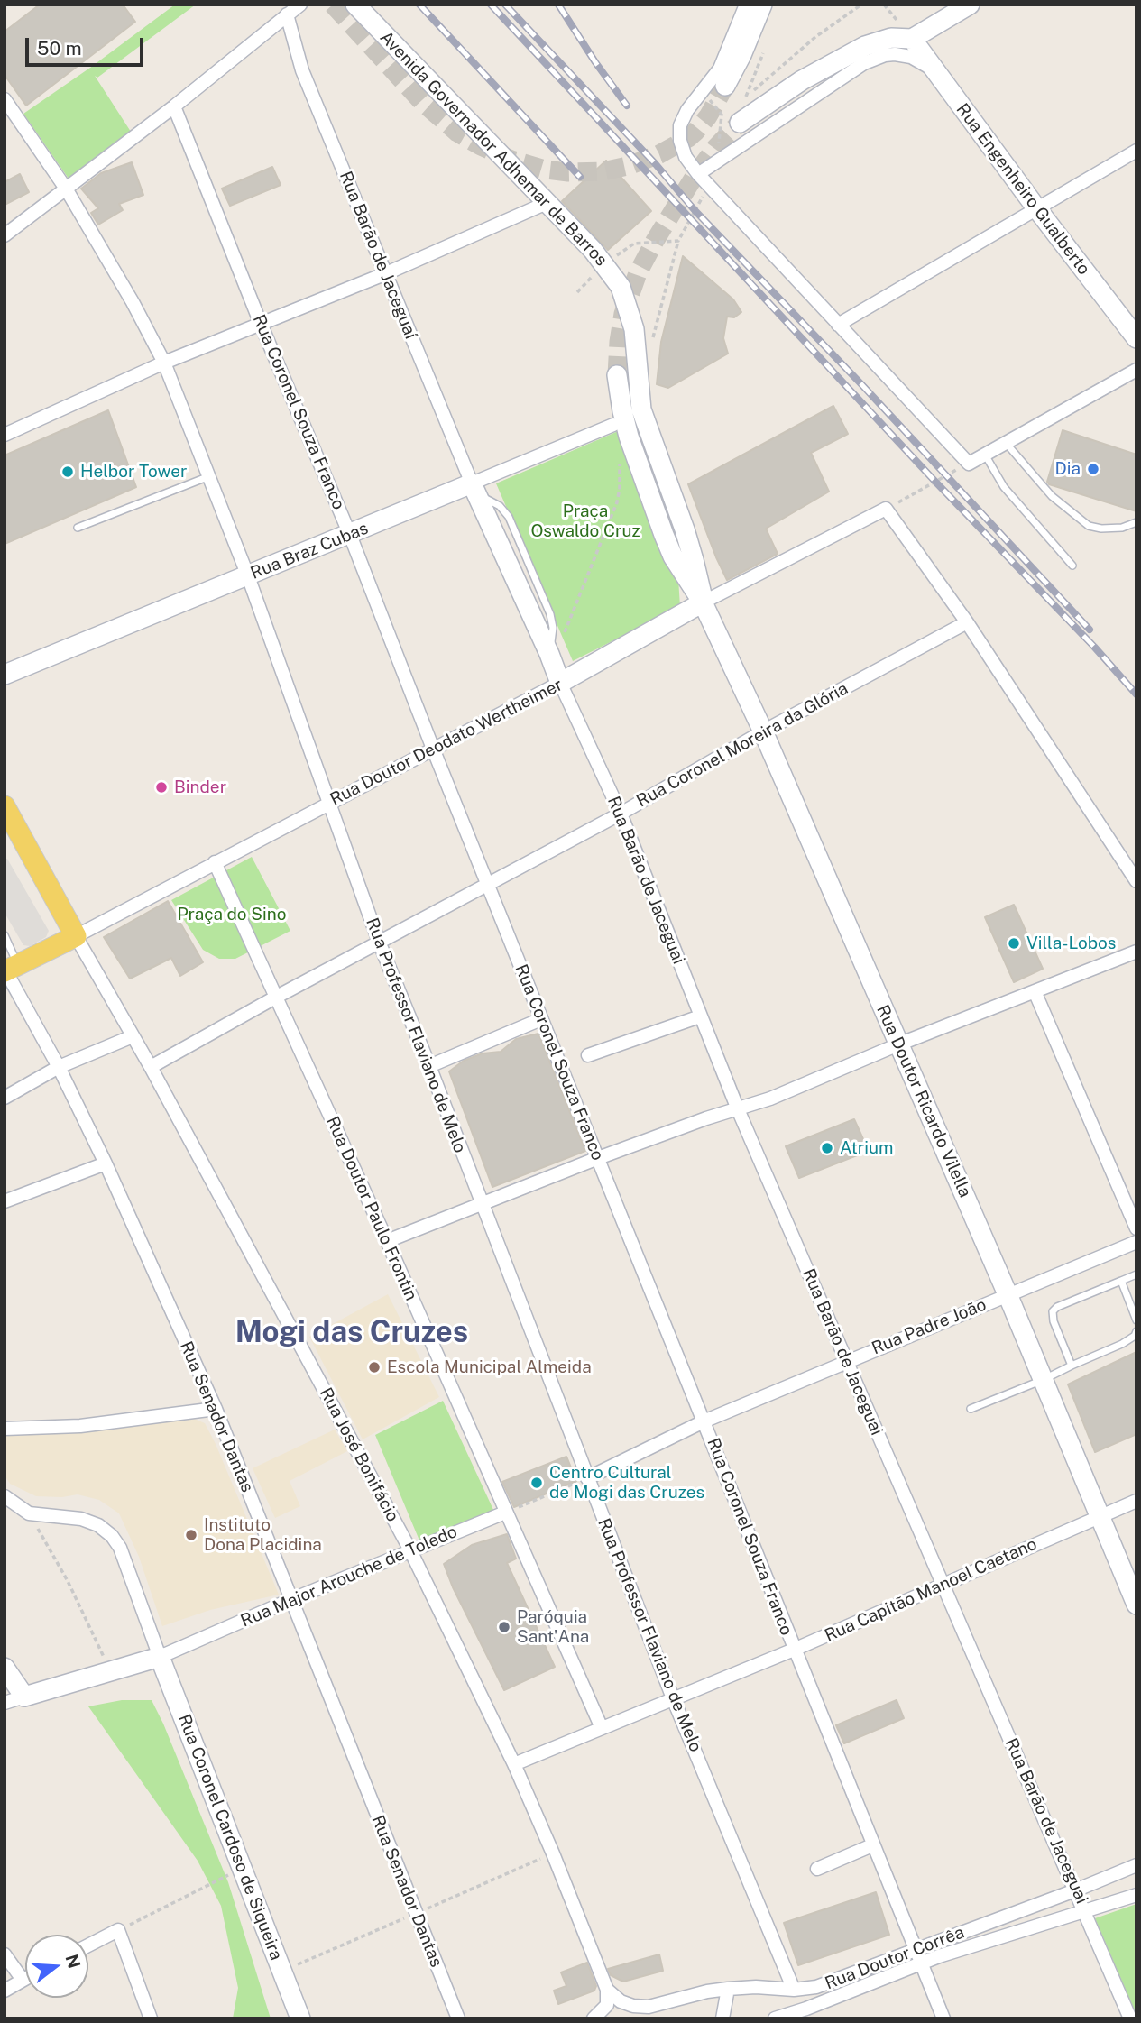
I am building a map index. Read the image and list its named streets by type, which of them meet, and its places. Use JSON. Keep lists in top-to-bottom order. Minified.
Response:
{"streets":{"main road":["Avenida Governador Adhemar de Barros","Rua Engenheiro Gualberto","Rua Barão de Jaceguaí","Rua Braz Cubas","Rua Doutor Deodato Wertheimer","Rua Doutor Ricardo Vilella","Rua Major Arouche de Toledo","Rua Coronel Cardoso de Siqueira"],"street":["Rua Coronel Souza Franco","Rua Coronel Moreira da Glória","Rua Barão de Jaceguai","Rua Professor Flaviano de Melo","Rua Doutor Paulo Frontin","Rua Padre João","Rua Senador Dantas","Rua José Bonifácio","Rua Capitão Manoel Caetano","Rua Doutor Corrêa"]},"crossings":[["Avenida Governador Adhemar de Barros","Rua Doutor Deodato Wertheimer"],["Avenida Governador Adhemar de Barros","Rua Doutor Ricardo Vilella"],["Rua Barão de Jaceguaí","Rua Braz Cubas"],["Rua Barão de Jaceguaí","Rua Doutor Deodato Wertheimer"],["Rua Barão de Jaceguaí","Rua Barão de Jaceguai"],["Rua Coronel Souza Franco","Rua Braz Cubas"],["Rua Coronel Souza Franco","Rua Doutor Deodato Wertheimer"],["Rua Coronel Souza Franco","Rua Coronel Moreira da Glória"],["Rua Coronel Souza Franco","Rua Padre João"],["Rua Coronel Souza Franco","Rua Capitão Manoel Caetano"],["Rua Coronel Souza Franco","Rua Doutor Corrêa"],["Rua Braz Cubas","Rua Professor Flaviano de Melo"],["Rua Doutor Deodato Wertheimer","Rua Barão de Jaceguai"],["Rua Doutor Deodato Wertheimer","Rua Professor Flaviano de Melo"],["Rua Doutor Deodato Wertheimer","Rua Doutor Ricardo Vilella"],["Rua Doutor Deodato Wertheimer","Rua Doutor Paulo Frontin"],["Rua Doutor Deodato Wertheimer","Rua Senador Dantas"],["Rua Doutor Deodato Wertheimer","Rua José Bonifácio"],["Rua Coronel Moreira da Glória","Rua Barão de Jaceguai"],["Rua Coronel Moreira da Glória","Rua Professor Flaviano de Melo"],["Rua Coronel Moreira da Glória","Rua Doutor Ricardo Vilella"],["Rua Coronel Moreira da Glória","Rua Doutor Paulo Frontin"],["Rua Coronel Moreira da Glória","Rua José Bonifácio"],["Rua Barão de Jaceguai","Rua Padre João"],["Rua Barão de Jaceguai","Rua Capitão Manoel Caetano"],["Rua Barão de Jaceguai","Rua Doutor Corrêa"],["Rua Professor Flaviano de Melo","Rua Padre João"],["Rua Professor Flaviano de Melo","Rua Capitão Manoel Caetano"],["Rua Professor Flaviano de Melo","Rua Doutor Corrêa"],["Rua Doutor Ricardo Vilella","Rua Padre João"],["Rua Doutor Ricardo Vilella","Rua Capitão Manoel Caetano"],["Rua Doutor Paulo Frontin","Rua Major Arouche de Toledo"],["Rua Doutor Paulo Frontin","Rua Capitão Manoel Caetano"],["Rua Senador Dantas","Rua Major Arouche de Toledo"],["Rua José Bonifácio","Rua Major Arouche de Toledo"],["Rua José Bonifácio","Rua Capitão Manoel Caetano"],["Rua José Bonifácio","Rua Doutor Corrêa"],["Rua Major Arouche de Toledo","Rua Coronel Cardoso de Siqueira"]],"districts":["Mogi das Cruzes"],"parks":["Praça Oswaldo Cruz","Praça do Sino"],"places":["Dia","Helbor Tower","Binder","Villa-Lobos","Atrium","Escola Municipal Almeida","Centro Cultural de Mogi das Cruzes","Instituto Dona Placidina","Paróquia Sant'Ana"],"scale_bar":"50 m","north":"right"}
